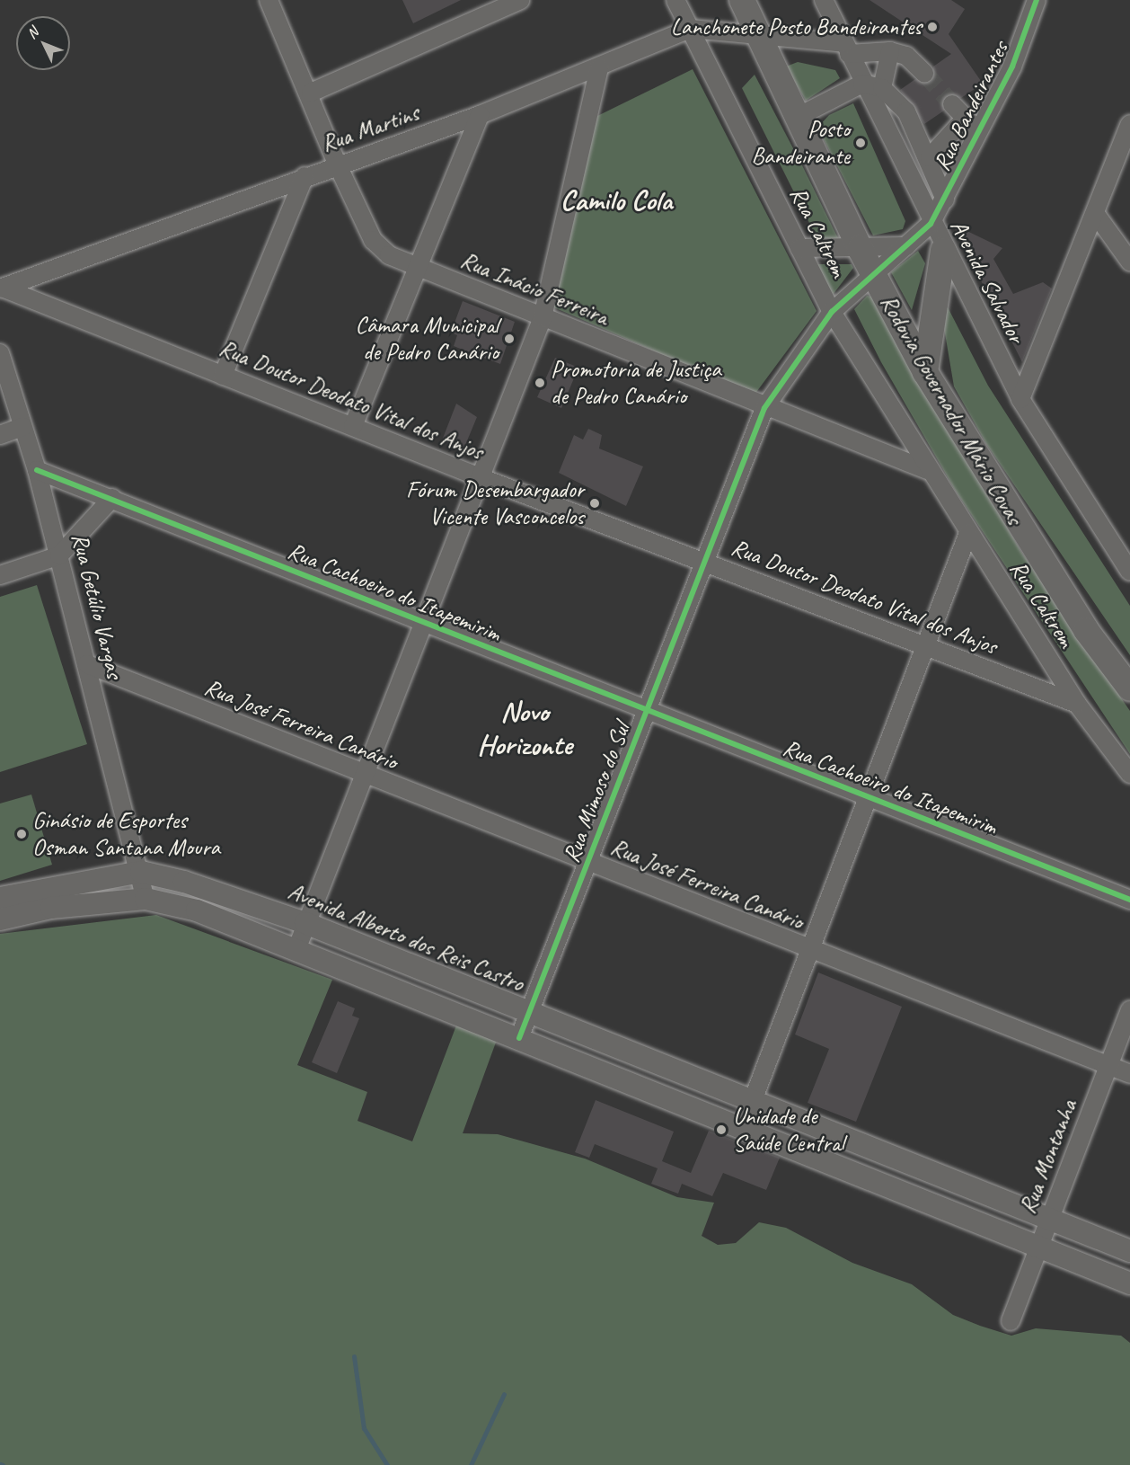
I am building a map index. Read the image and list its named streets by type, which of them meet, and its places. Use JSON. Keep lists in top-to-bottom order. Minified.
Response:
{"streets":{"highway":["Rodovia Governador Mário Covas"],"main road":["Avenida Alberto dos Reis Castro"],"street":["Rua Bandeirantes","Rua Martins","Rua Caltrem","Avenida Salvador","Rua Inácio Ferreira","Rua Doutor Deodato Vital dos Anjos","Rua Cachoeiro do Itapemirim","Rua Getúlio Vargas","Rua José Ferreira Canário","Rua Mimoso do Sul","Rua Montanha"]},"crossings":[["Rua Bandeirantes","Rua Caltrem"],["Rua Bandeirantes","Avenida Salvador"],["Rua Bandeirantes","Rodovia Governador Mário Covas"],["Rua Bandeirantes","Rua Mimoso do Sul"],["Rua Martins","Rua Caltrem"],["Rua Martins","Avenida Salvador"],["Rua Martins","Rua Inácio Ferreira"],["Rua Martins","Rua Doutor Deodato Vital dos Anjos"],["Rua Martins","Rodovia Governador Mário Covas"],["Rua Caltrem","Rua Inácio Ferreira"],["Rua Caltrem","Rua Doutor Deodato Vital dos Anjos"],["Rua Caltrem","Rua Mimoso do Sul"],["Rua Inácio Ferreira","Rua Mimoso do Sul"],["Rua Doutor Deodato Vital dos Anjos","Rua Mimoso do Sul"],["Rua Cachoeiro do Itapemirim","Rua Getúlio Vargas"],["Rua Cachoeiro do Itapemirim","Rua Mimoso do Sul"],["Rua Getúlio Vargas","Rua José Ferreira Canário"],["Rua Getúlio Vargas","Avenida Alberto dos Reis Castro"],["Rua José Ferreira Canário","Rua Mimoso do Sul"],["Rua José Ferreira Canário","Rua Montanha"],["Rua Mimoso do Sul","Avenida Alberto dos Reis Castro"],["Avenida Alberto dos Reis Castro","Rua Montanha"]],"districts":["Camilo Cola","Novo Horizonte"],"places":["Lanchonete Posto Bandeirantes","Posto Bandeirante","Câmara Municipal de Pedro Canário","Promotoria de Justiça de Pedro Canário","Fórum Desembargador Vicente Vasconcelos","Ginásio de Esportes Osman Santana Moura","Unidade de Saúde Central"],"north":"top left"}
